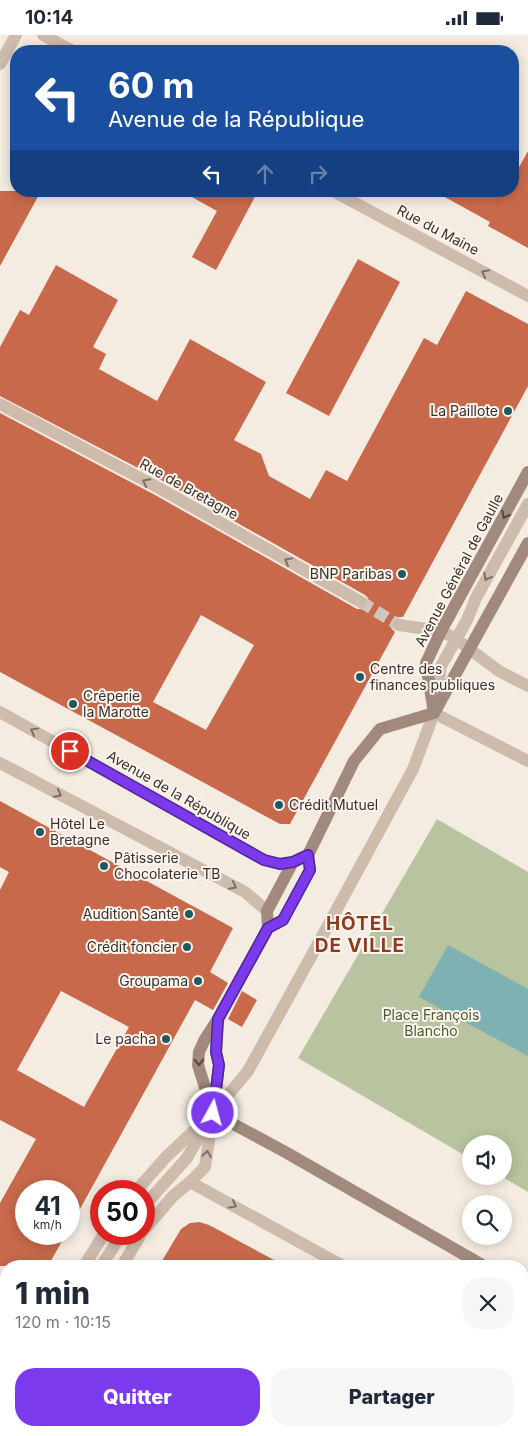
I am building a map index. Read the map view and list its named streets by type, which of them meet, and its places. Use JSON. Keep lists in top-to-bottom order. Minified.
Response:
{"streets":{"main road":["Avenue Général de Gaulle"],"street":["Rue du Maine","Rue de Bretagne","Avenue de la République"]},"one_way":["Rue du Maine","Rue de Bretagne"],"districts":["HÔTEL DE VILLE"],"parks":["Place François Blancho"],"places":["La Paillote","BNP Paribas","Centre des finances publiques","Crêperie la Marotte","Crédit Mutuel","Hôtel Le Bretagne","Pâtisserie Chocolaterie TB","Audition Santé","Crédit foncier","Groupama","Le pacha"],"page":{"status":"10:14","turn":["60 m","Avenue de la République"],"speed":"41 km/h","limit":"50","heading":["1 min","120 m · 10:15"],"buttons":["Quitter","Partager"]}}
